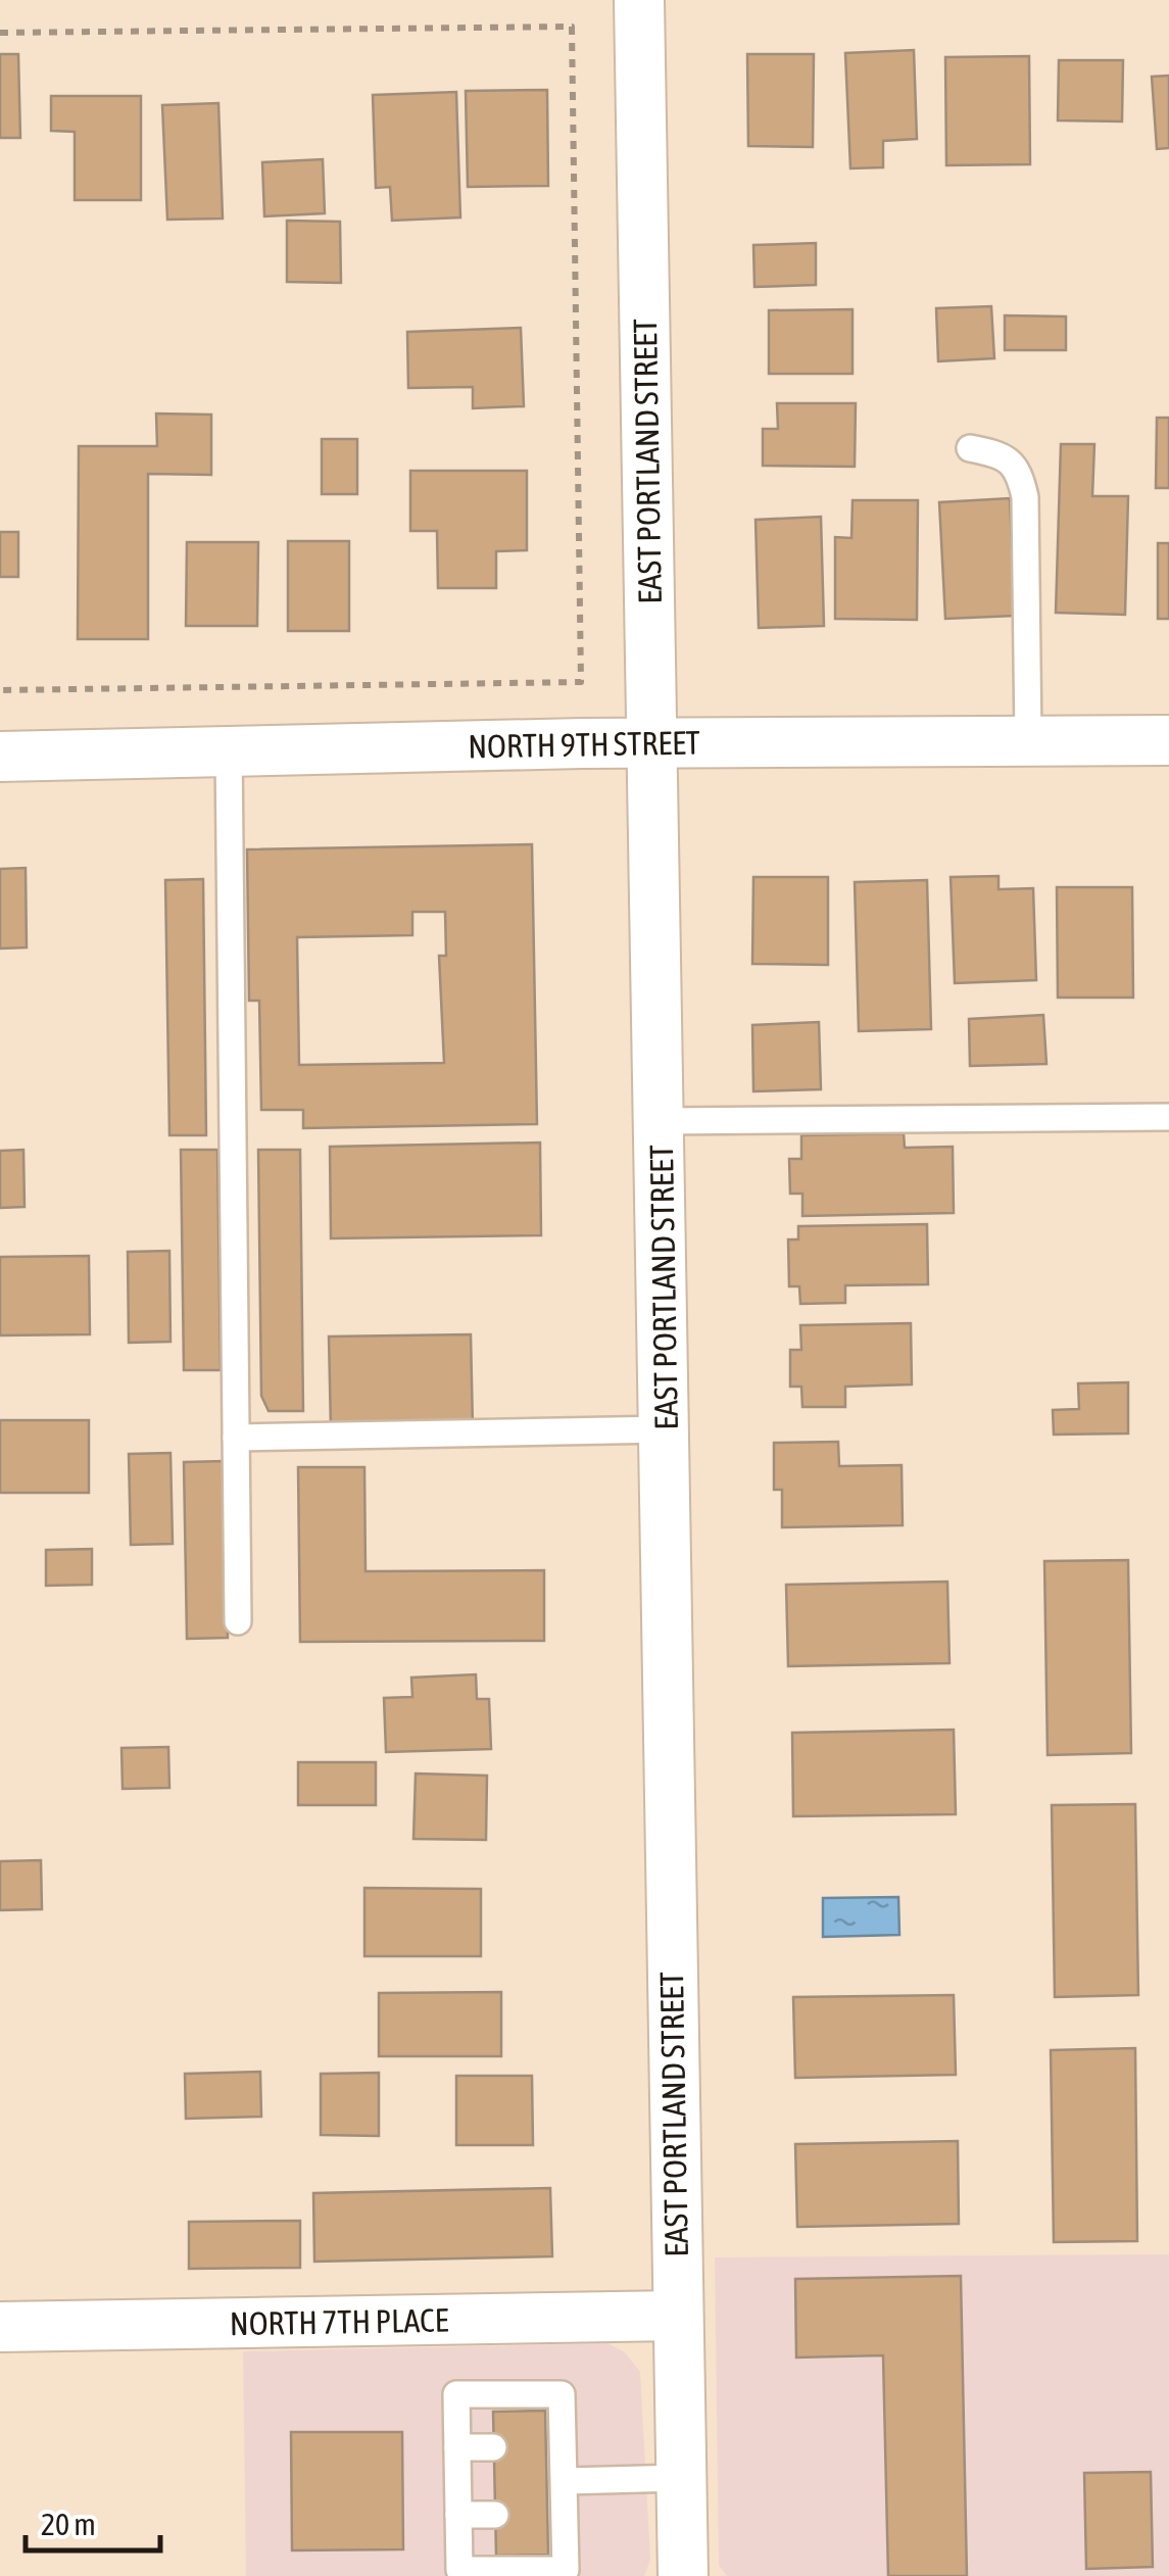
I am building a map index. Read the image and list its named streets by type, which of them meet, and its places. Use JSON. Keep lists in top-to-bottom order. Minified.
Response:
{"streets":{"street":["EAST PORTLAND STREET","NORTH 9TH STREET","NORTH 7TH PLACE"]},"crossings":[["EAST PORTLAND STREET","NORTH 9TH STREET"],["EAST PORTLAND STREET","NORTH 7TH PLACE"]],"scale_bar":"20 m"}
